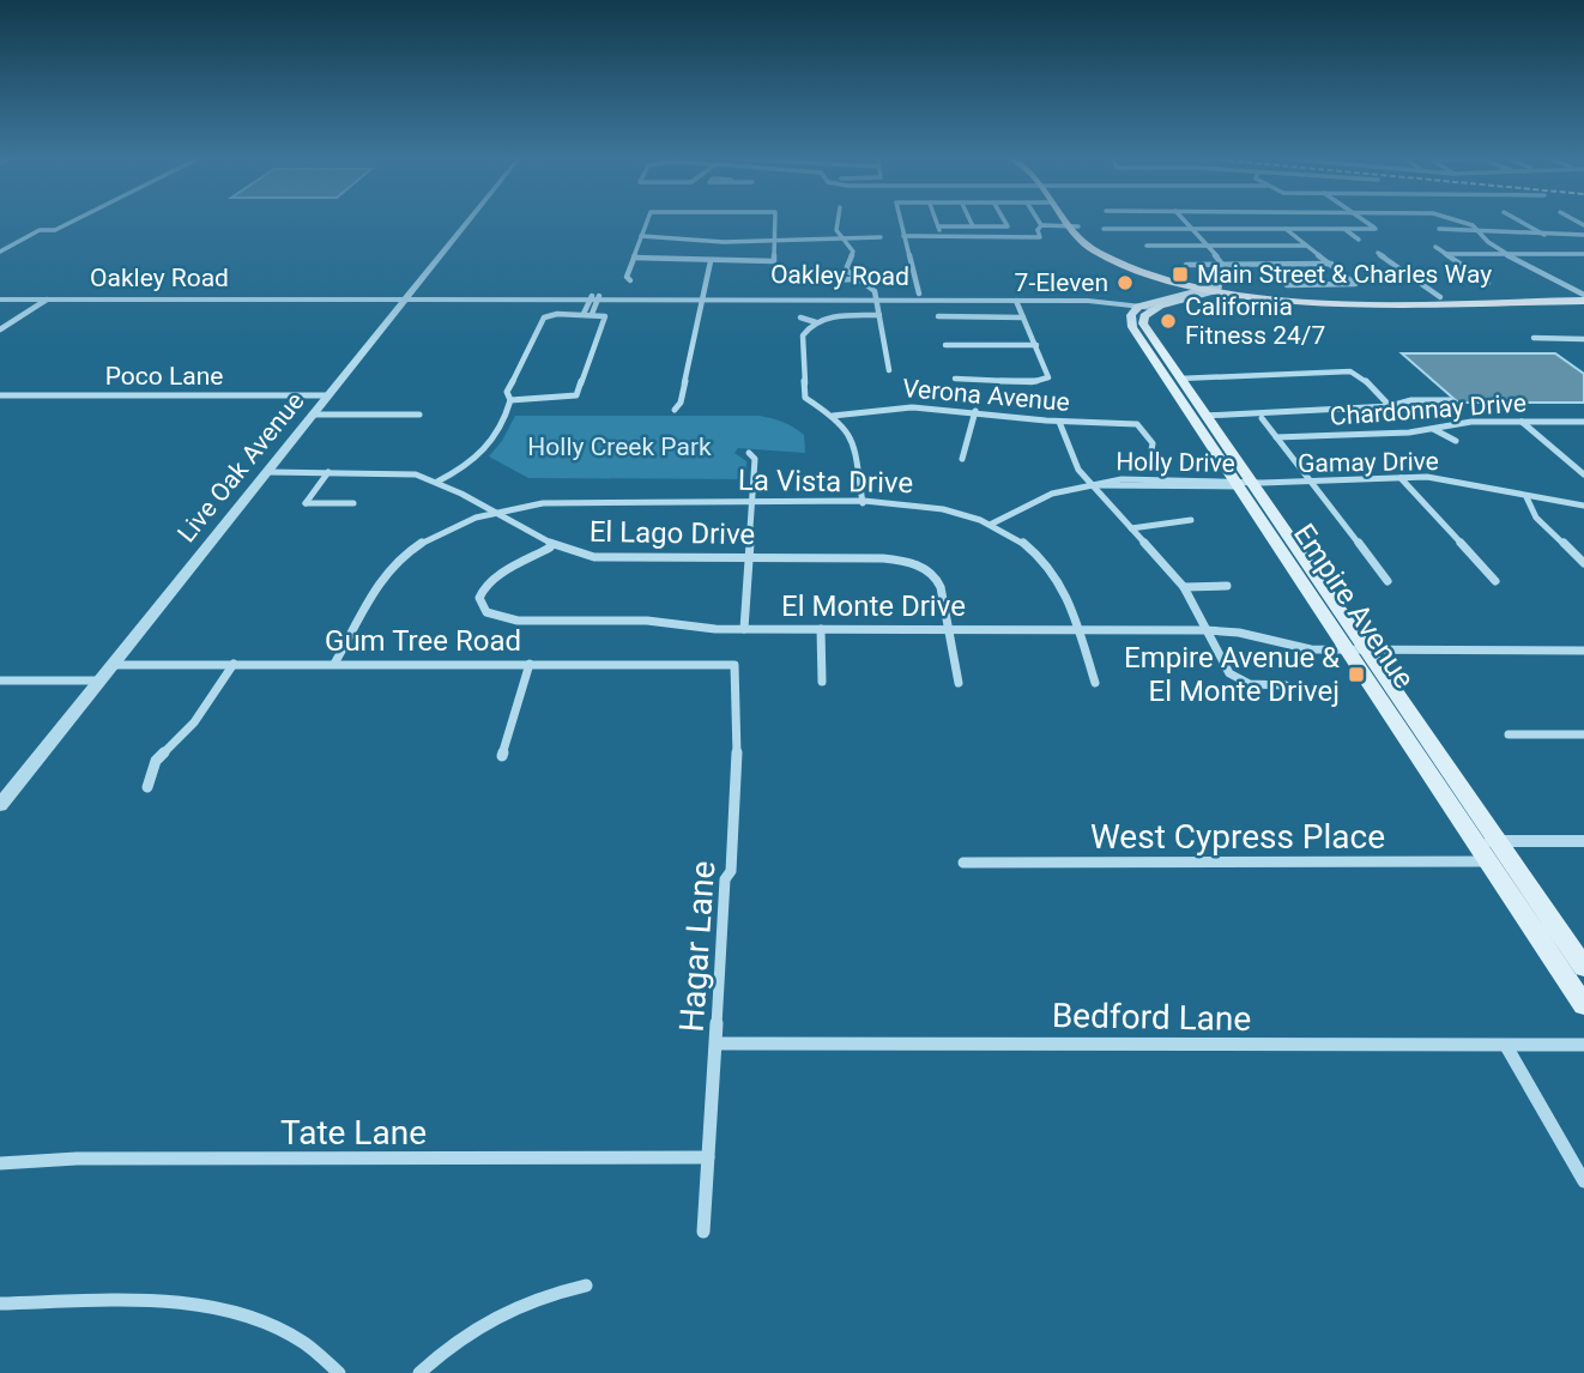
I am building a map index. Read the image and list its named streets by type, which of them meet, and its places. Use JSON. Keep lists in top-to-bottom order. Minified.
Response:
{"streets":{"main road":["Empire Avenue"],"street":["Oakley Road","Poco Lane","Verona Avenue","Chardonnay Drive","Holly Drive","Gamay Drive","Live Oak Avenue","La Vista Drive","El Lago Drive","El Monte Drive","Gum Tree Road","West Cypress Place","Hagar Lane","Bedford Lane","Tate Lane"]},"crossings":[["Oakley Road","Live Oak Avenue"],["Oakley Road","Empire Avenue"],["Poco Lane","Live Oak Avenue"],["Holly Drive","Gamay Drive"],["Holly Drive","La Vista Drive"],["Holly Drive","Empire Avenue"],["Gamay Drive","Empire Avenue"],["Live Oak Avenue","El Lago Drive"],["Live Oak Avenue","Gum Tree Road"],["La Vista Drive","El Lago Drive"],["La Vista Drive","El Monte Drive"],["La Vista Drive","Gum Tree Road"],["El Lago Drive","El Monte Drive"],["El Monte Drive","Empire Avenue"],["Empire Avenue","West Cypress Place"],["Gum Tree Road","Hagar Lane"],["Hagar Lane","Bedford Lane"],["Hagar Lane","Tate Lane"]],"parks":["Holly Creek Park"],"places":{"transit":["Main Street & Charles Way","Empire Avenue & El Monte Drivej"],"other":["7-Eleven","California Fitness 24/7"]}}
